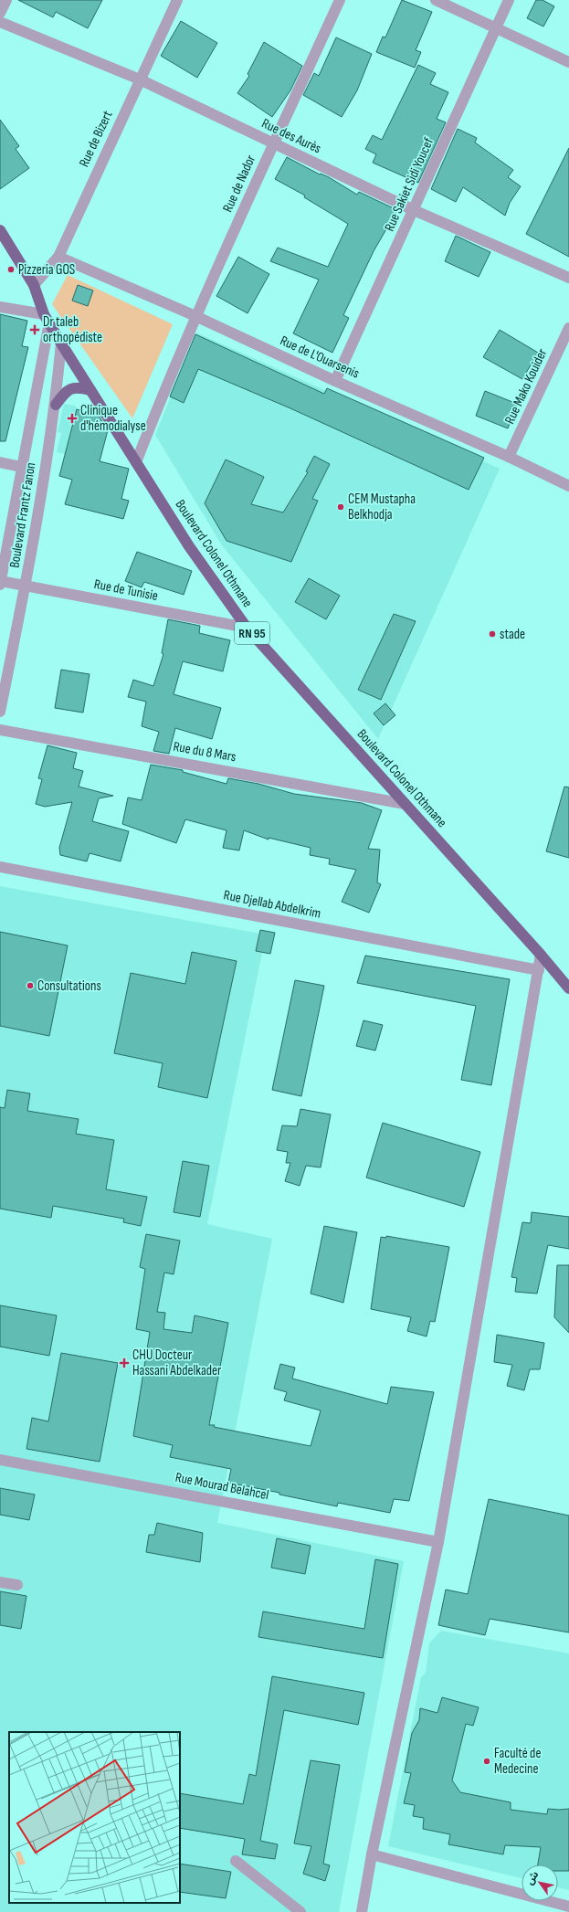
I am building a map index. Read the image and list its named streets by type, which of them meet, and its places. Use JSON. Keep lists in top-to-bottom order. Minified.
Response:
{"streets":{"main road":["Boulevard Colonel Othmane","RN 95"],"street":["Rue des Aurès","Rue de Bizert","Rue de Nador","Rue Sakiet Sidi Youcef","Rue de L'Ouarsenis","Rue Mako Kouider","Boulevard Frantz Fanon","Rue de Tunisie","Rue du 8 Mars","Rue Djellab Abdelkrim","Rue Mourad Belahcel"]},"crossings":[["Rue des Aurès","Rue de Bizert"],["Rue des Aurès","Rue de Nador"],["Rue des Aurès","Rue Sakiet Sidi Youcef"],["Rue de Bizert","Rue de L'Ouarsenis"],["Rue de Bizert","Boulevard Colonel Othmane"],["Rue de Nador","Rue de L'Ouarsenis"],["Rue de Nador","Boulevard Colonel Othmane"],["Rue Sakiet Sidi Youcef","Rue de L'Ouarsenis"],["Rue de L'Ouarsenis","Rue Mako Kouider"],["Boulevard Frantz Fanon","Boulevard Colonel Othmane"],["Boulevard Frantz Fanon","Rue de Tunisie"],["Boulevard Colonel Othmane","Rue de Tunisie"],["Boulevard Colonel Othmane","Rue du 8 Mars"]],"places":{"other":["Pizzeria GOS","CEM Mustapha Belkhodja","stade","Consultations","Faculté de Medecine"],"health":["Dr taleb orthopédiste","Clinique d'hémodialyse","CHU Docteur Hassani Abdelkader"]},"north":"top left"}
